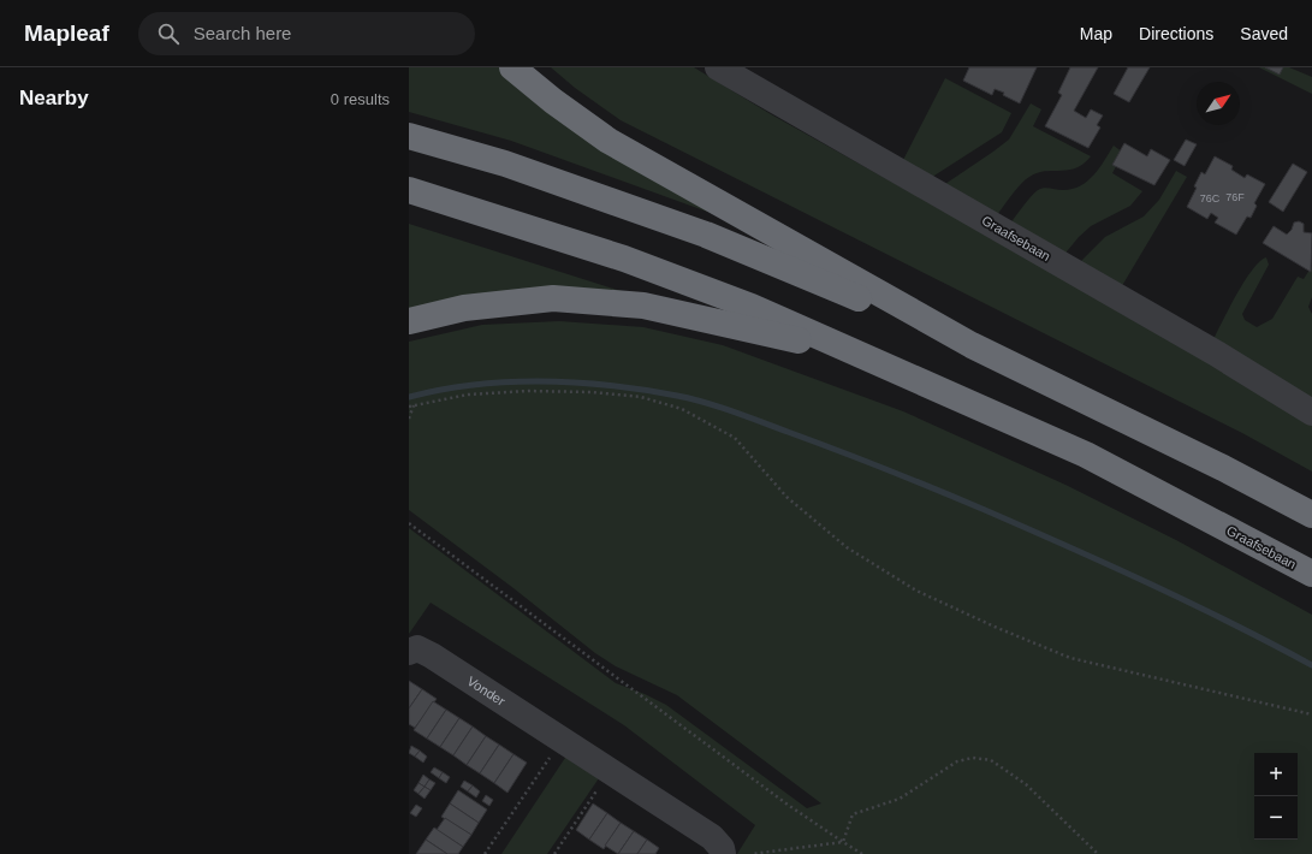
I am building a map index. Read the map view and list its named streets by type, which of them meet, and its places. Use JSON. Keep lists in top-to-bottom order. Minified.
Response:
{"streets":{"highway":["Graafsebaan"],"street":["Vonder"]},"house_numbers":["76F","76C"],"north":"top right","page":{"header":"Mapleaf","search":"Search here","nav":["Map","Directions","Saved"],"heading":["Nearby","0 results"],"map_buttons":["+","−"]}}
